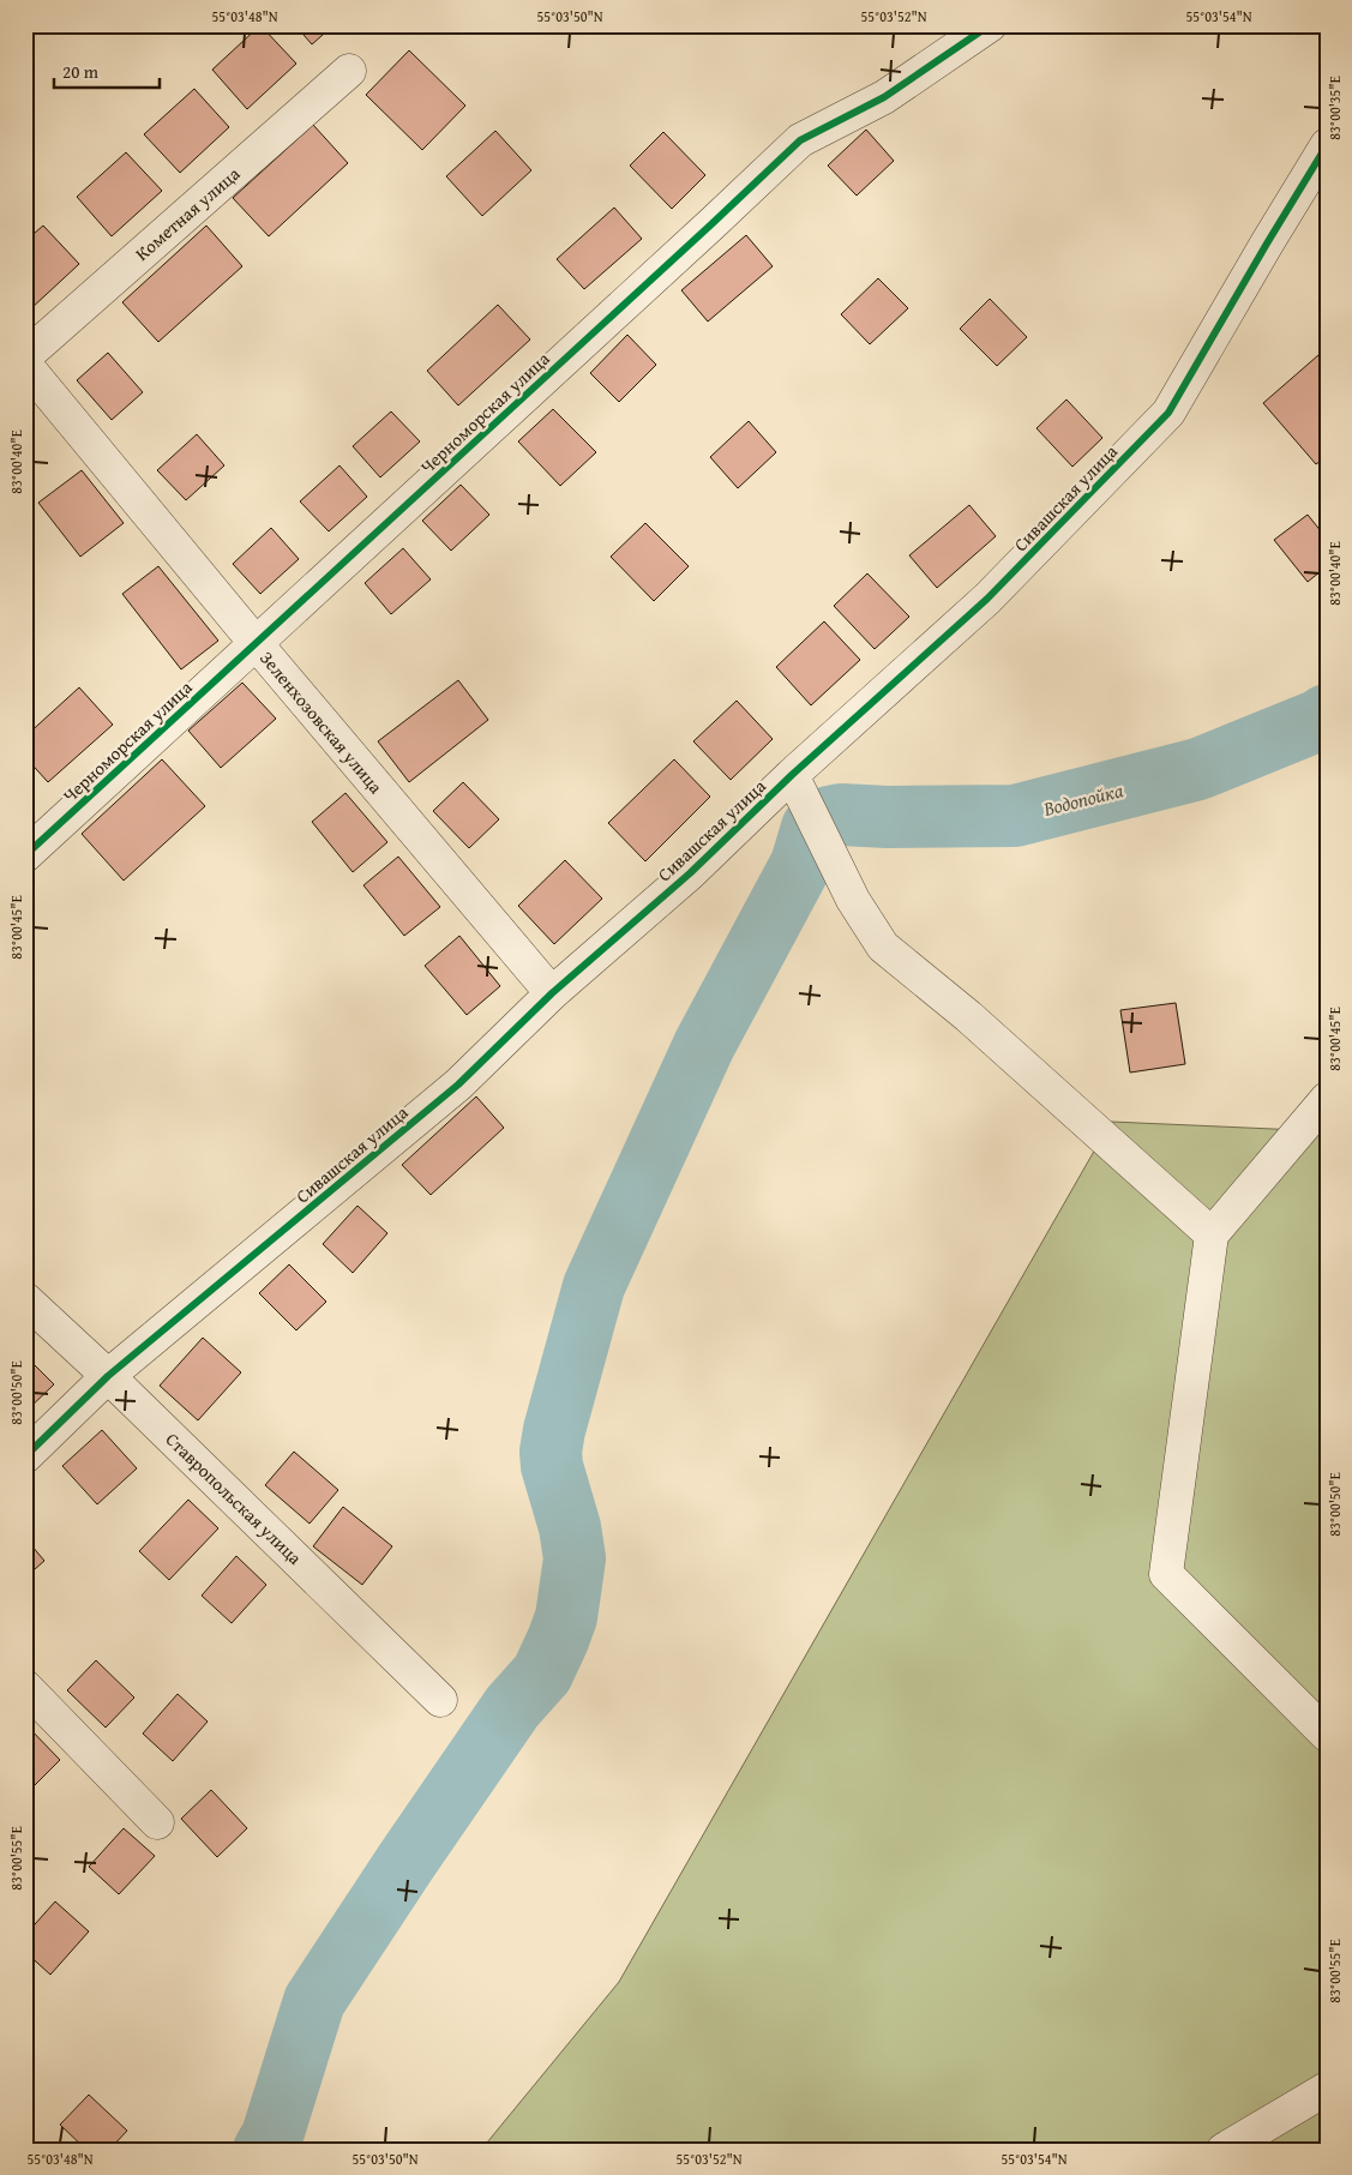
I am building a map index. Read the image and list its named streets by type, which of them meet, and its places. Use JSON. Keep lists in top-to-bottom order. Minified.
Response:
{"streets":{"street":["Кометная улица","Черноморская улица","Сивашская улица","Зеленхозовская улица","Ставропольская улица"]},"crossings":[["Черноморская улица","Зеленхозовская улица"],["Сивашская улица","Зеленхозовская улица"],["Сивашская улица","Ставропольская улица"]],"water":["Водопойка"],"scale_bar":"20 m","coordinates":["55°03'48\"N","55°03'50\"N","55°03'52\"N","55°03'54\"N","83°00'35\"E","83°00'40\"E","83°00'45\"E","83°00'50\"E","83°00'55\"E"]}
